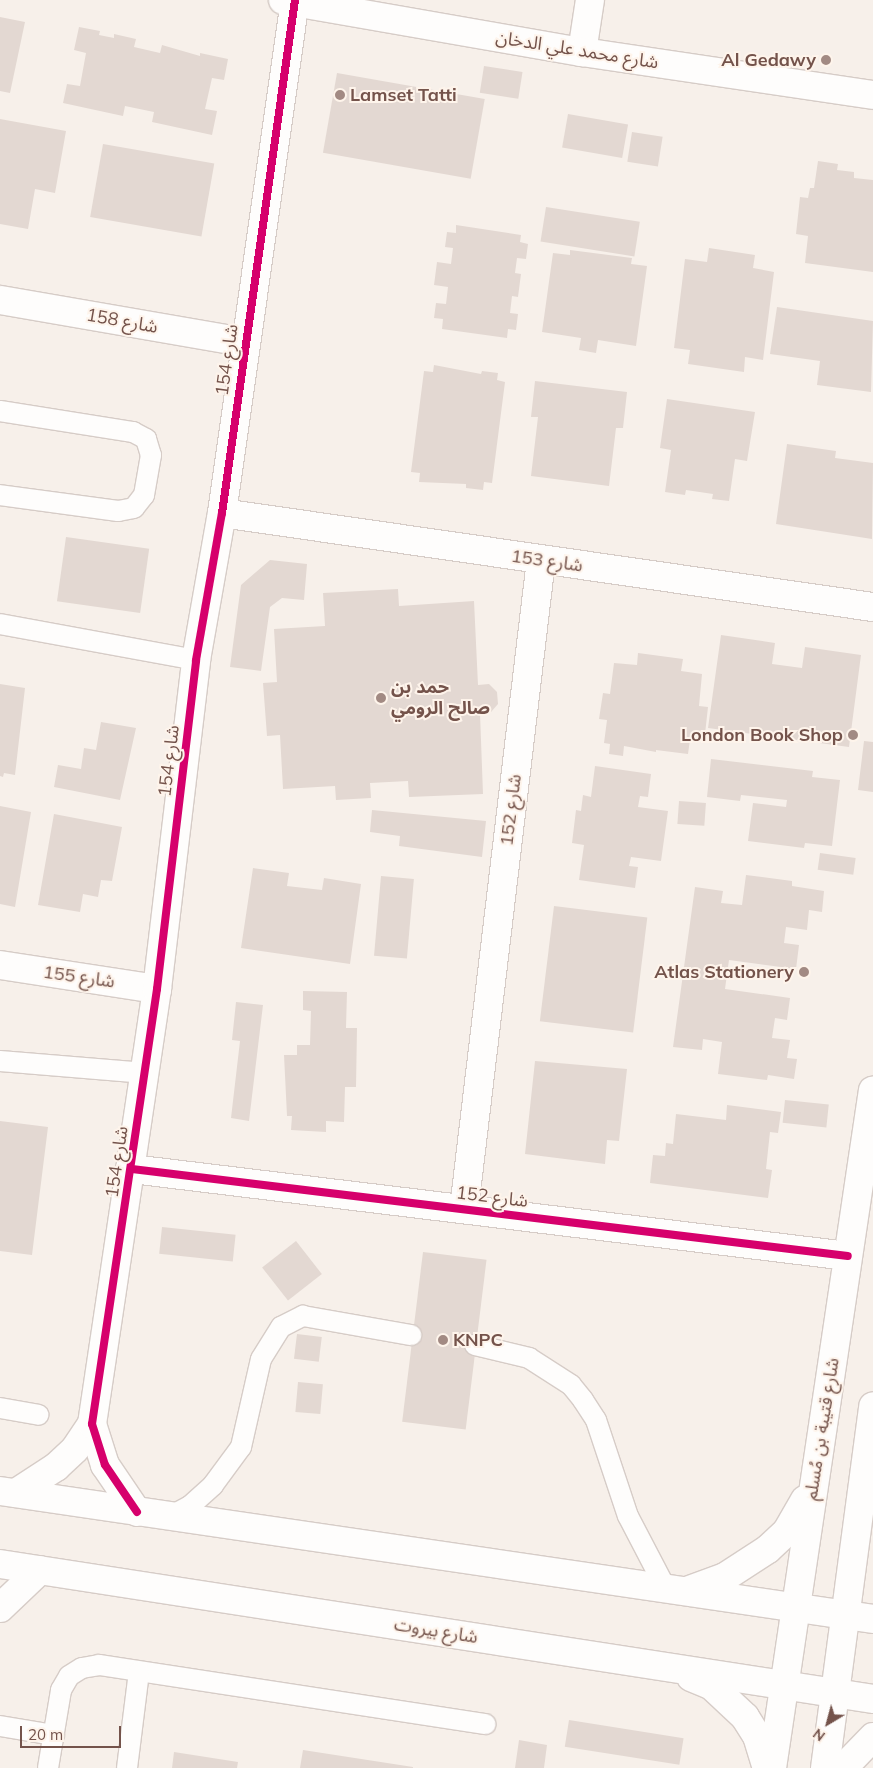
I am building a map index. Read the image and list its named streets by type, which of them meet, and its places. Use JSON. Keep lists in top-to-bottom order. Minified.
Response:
{"streets":{"street":["شارع محمد علي الدخان","شارع 158","شارع 154","شارع 153","شارع 152","شارع 155","شارع قتيبة بن مُسلم","شارع بيروت"]},"crossings":[["شارع محمد علي الدخان","شارع 154"],["شارع 158","شارع 154"],["شارع 154","شارع 153"],["شارع 154","شارع 152"],["شارع 154","شارع 155"],["شارع 153","شارع 152"],["شارع 152","شارع قتيبة بن مُسلم"],["شارع قتيبة بن مُسلم","شارع بيروت"]],"places":["Al Gedawy","Lamset Tatti","حمد بن صالح الرومي","London Book Shop","Atlas Stationery","KNPC"],"scale_bar":"20 m","north":"bottom left"}
